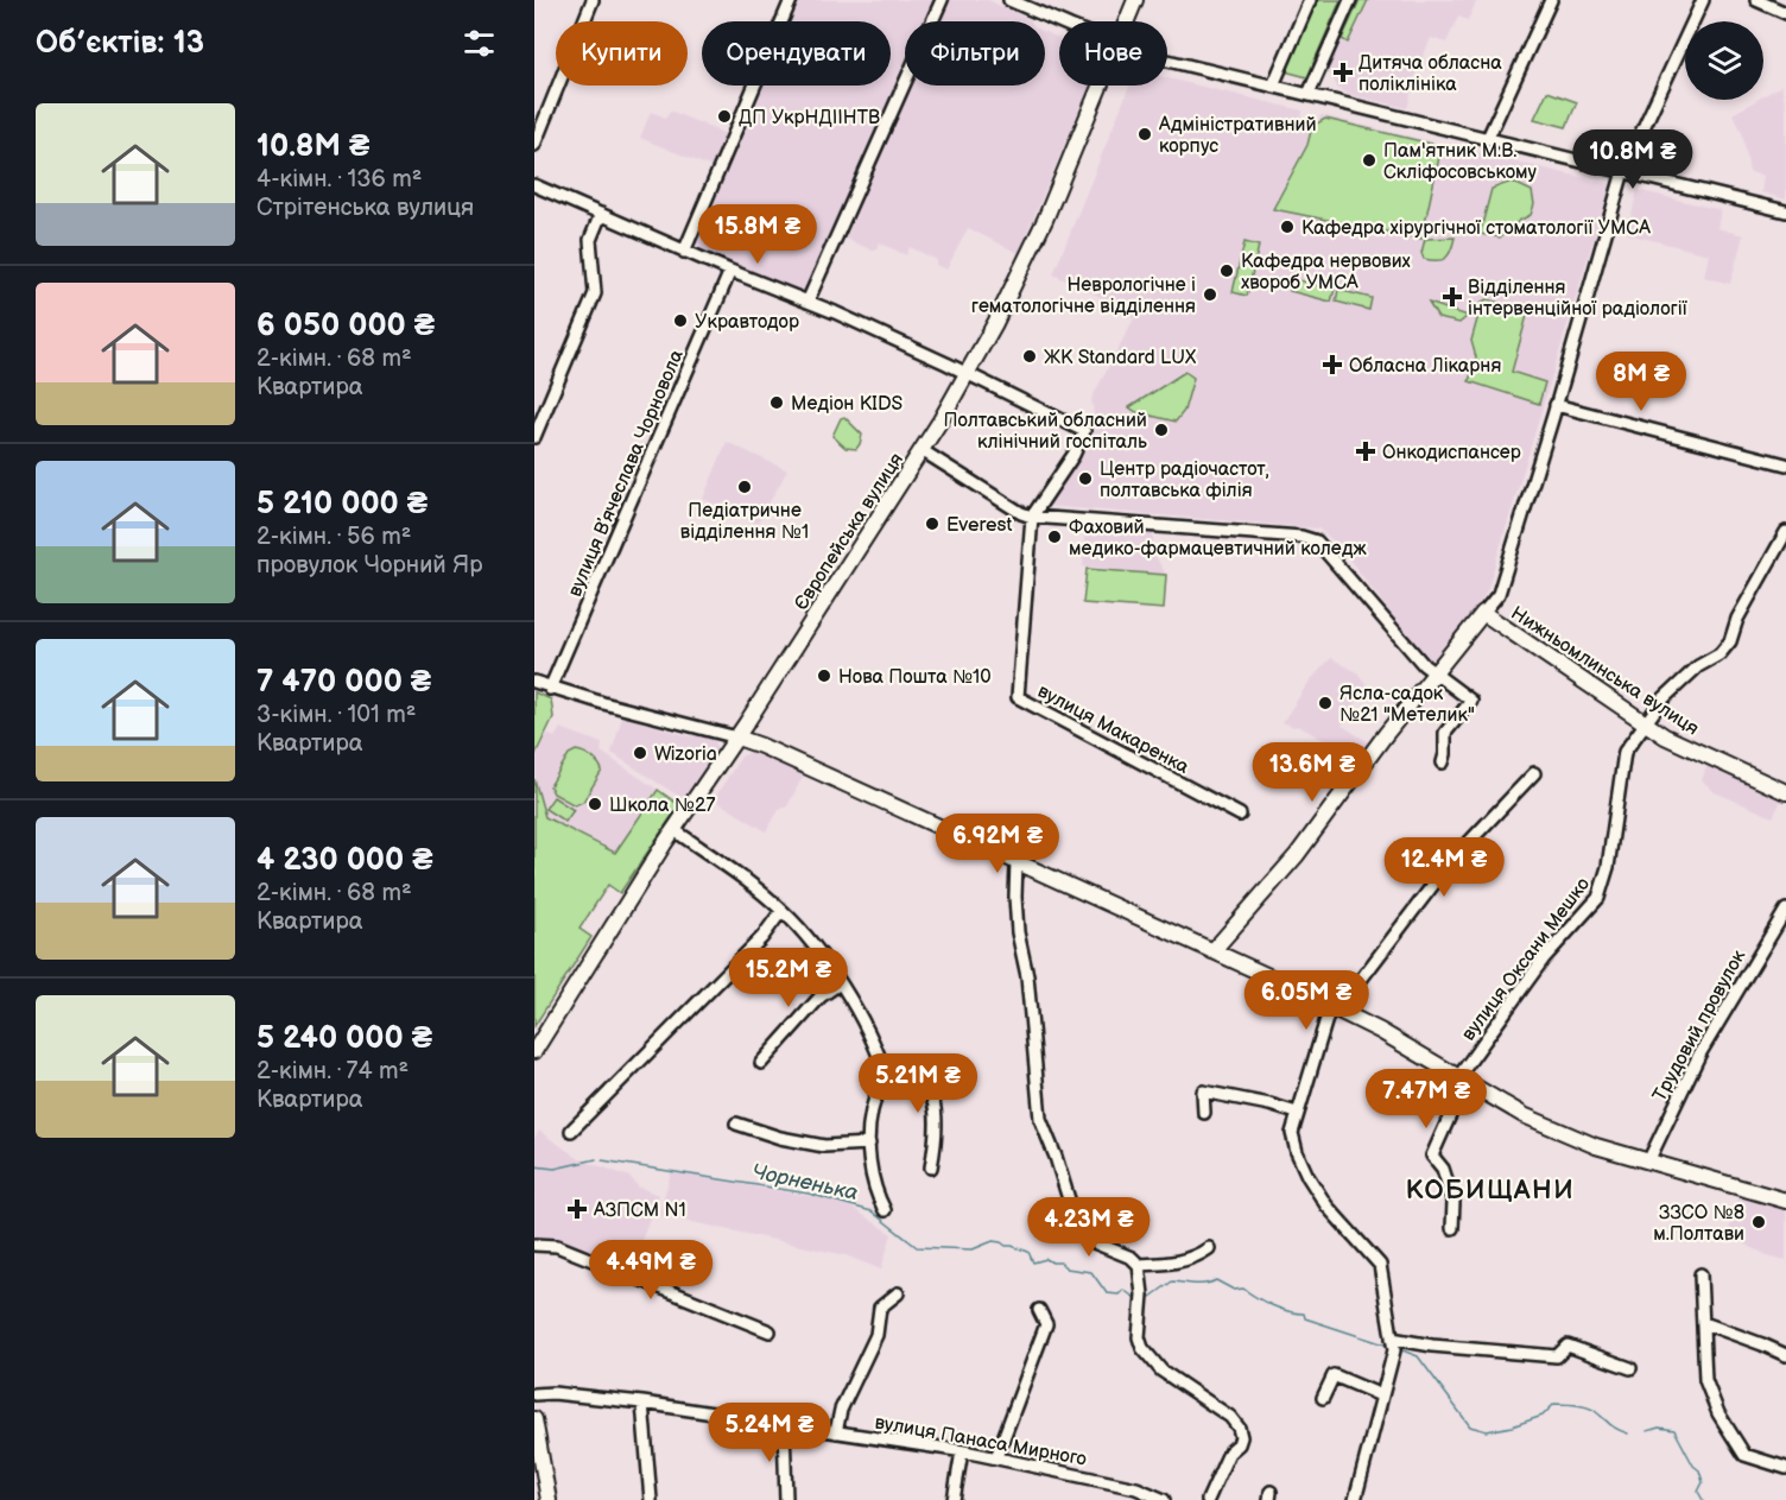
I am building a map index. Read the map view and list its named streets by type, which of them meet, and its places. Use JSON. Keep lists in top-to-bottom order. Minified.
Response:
{"streets":{"main road":["Європейська вулиця","Нижньомлинська вулиця"],"street":["вулиця Вʼячеслава Чорновола","вулиця Макаренка","вулиця Оксани Мешко","Трудовий провулок","вулиця Панаса Мирного"]},"crossings":[["Нижньомлинська вулиця","вулиця Оксани Мешко"]],"districts":["КОБИЩАНИ"],"water":["Чорненька"],"places":{"health":["Дитяча обласна поліклініка","Відділення інтервенційної радіології","Обласна Лікарня","Онкодиспансер","АЗПСМ N1"],"other":["ДП УкрНДІІНТВ","Адміністративний корпус","Пам'ятник М.В. Скліфосовському","Кафедра хірургічної стоматології УМСА","Кафедра нервових хвороб УМСА","Неврологічне і гематологічне відділення","Укравтодор","ЖК Standard LUX","Медіон KIDS","Полтавський обласний клінічний госпіталь","Центр радіочастот, полтавська філія","Педіатричне відділення №1","Everest","Фаховий медико-фармацевтичний коледж","Нова Пошта №10","Ясла-садок №21 \"Метелик\"","Wizoria","Школа №27","ЗЗСО №8 м.Полтави"]},"page":{"heading":"Об’єктів: 13","chip":["Купити","Орендувати","Фільтри","Нове"],"list":[{"name":"10.8M ₴","note":"4-кімн. · 136 m² · Стрітенська вулиця"},{"name":"6 050 000 ₴","note":"2-кімн. · 68 m² · Квартира"},{"name":"5 210 000 ₴","note":"2-кімн. · 56 m² · провулок Чорний Яр"},{"name":"7 470 000 ₴","note":"3-кімн. · 101 m² · Квартира"},{"name":"4 230 000 ₴","note":"2-кімн. · 68 m² · Квартира"},{"name":"5 240 000 ₴","note":"2-кімн. · 74 m² · Квартира"}],"price":["10.8M ₴","15.8M ₴","8M ₴","13.6M ₴","6.92M ₴","12.4M ₴","15.2M ₴","6.05M ₴","5.21M ₴","7.47M ₴","4.23M ₴","4.49M ₴","5.24M ₴"]}}
